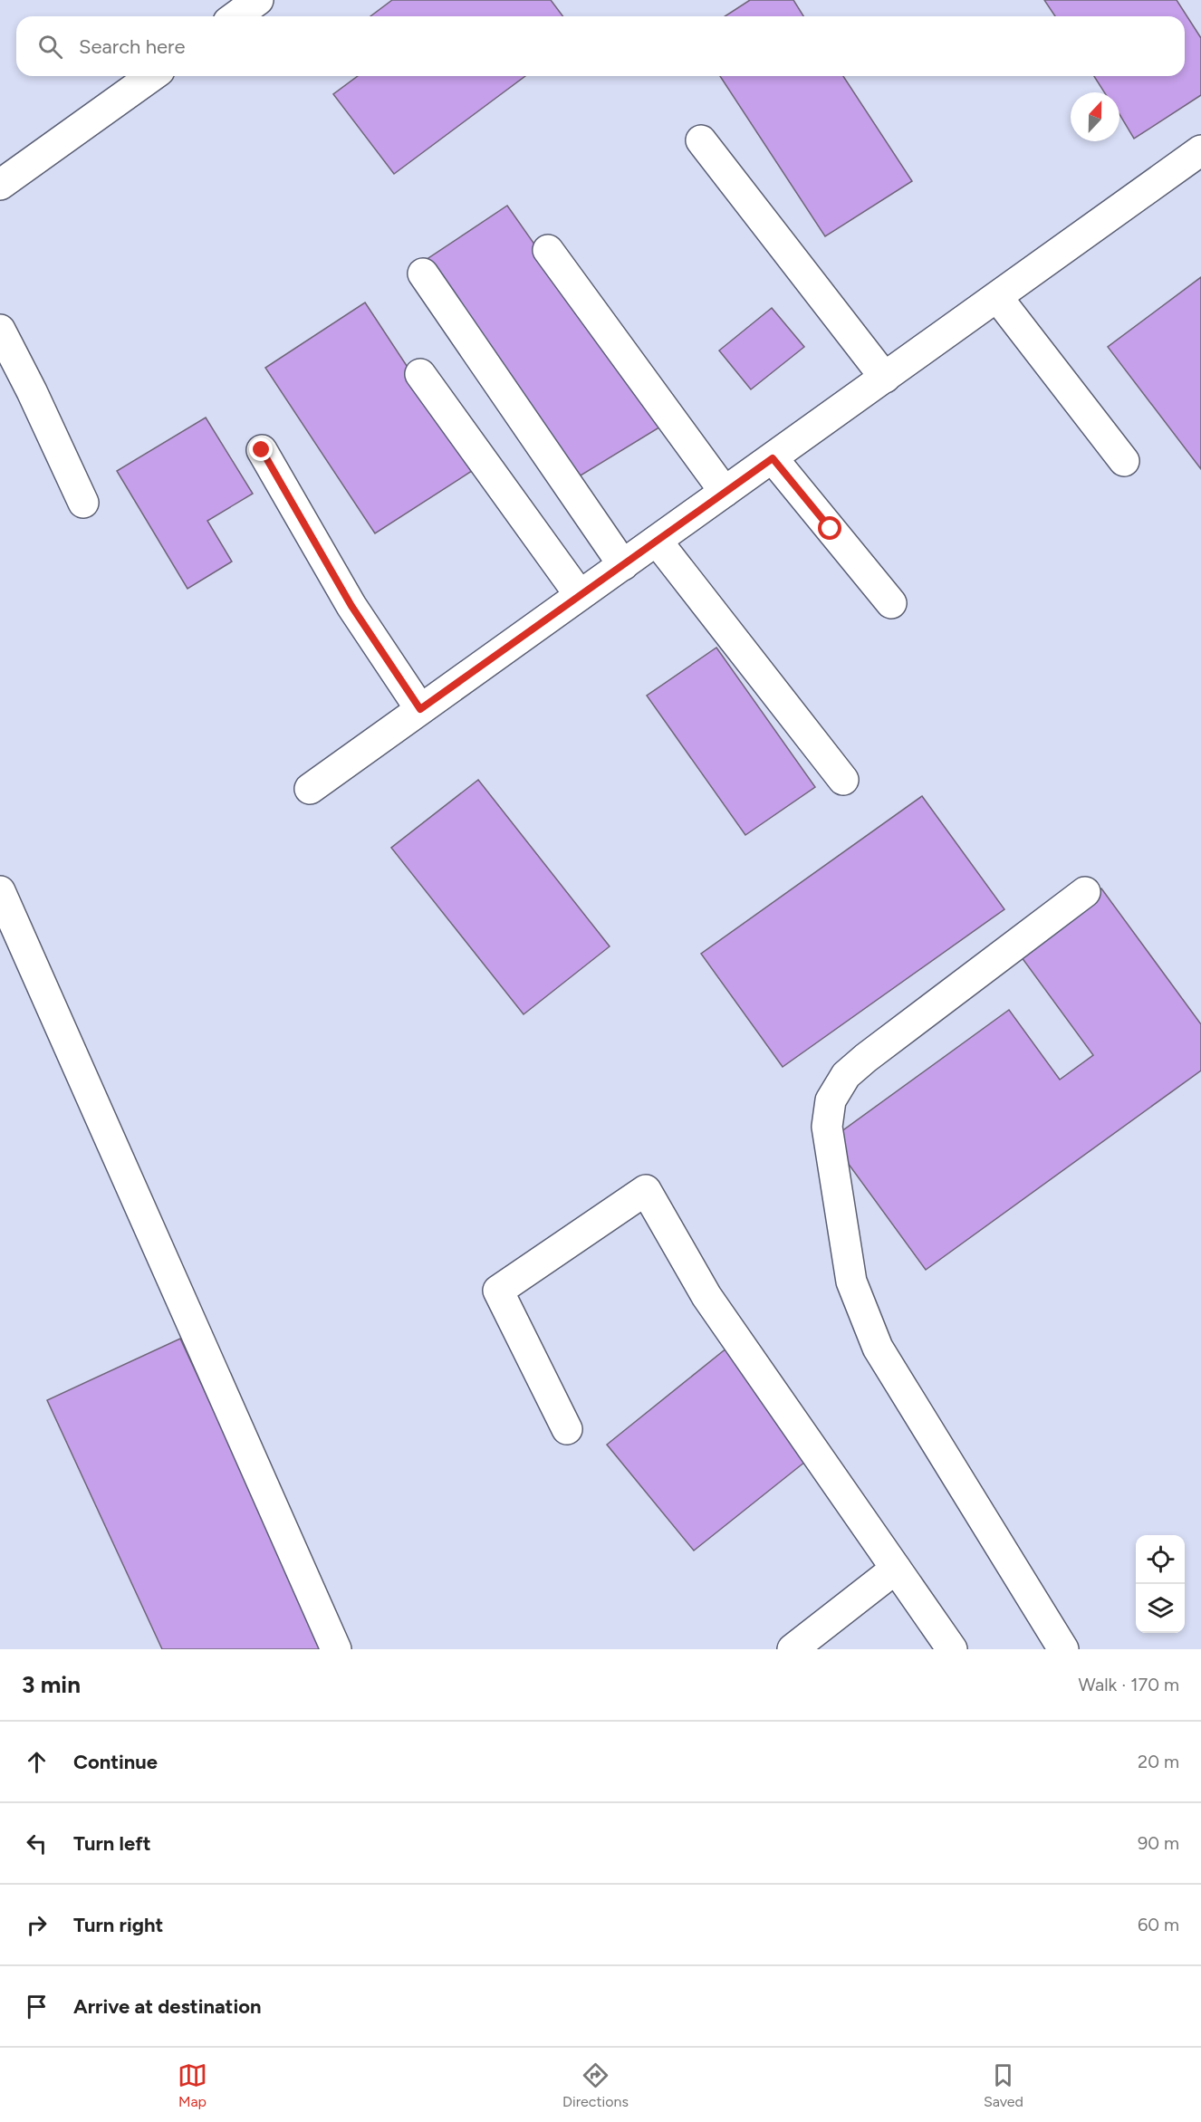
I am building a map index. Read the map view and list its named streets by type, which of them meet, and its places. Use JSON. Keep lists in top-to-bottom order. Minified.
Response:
{"north":"top","page":{"search":"Search here","heading":["3 min","Walk · 170 m"],"list":[["Continue","20 m"],["Turn left","90 m"],["Turn right","60 m"],"Arrive at destination"],"nav":["Map","Directions","Saved"]}}
